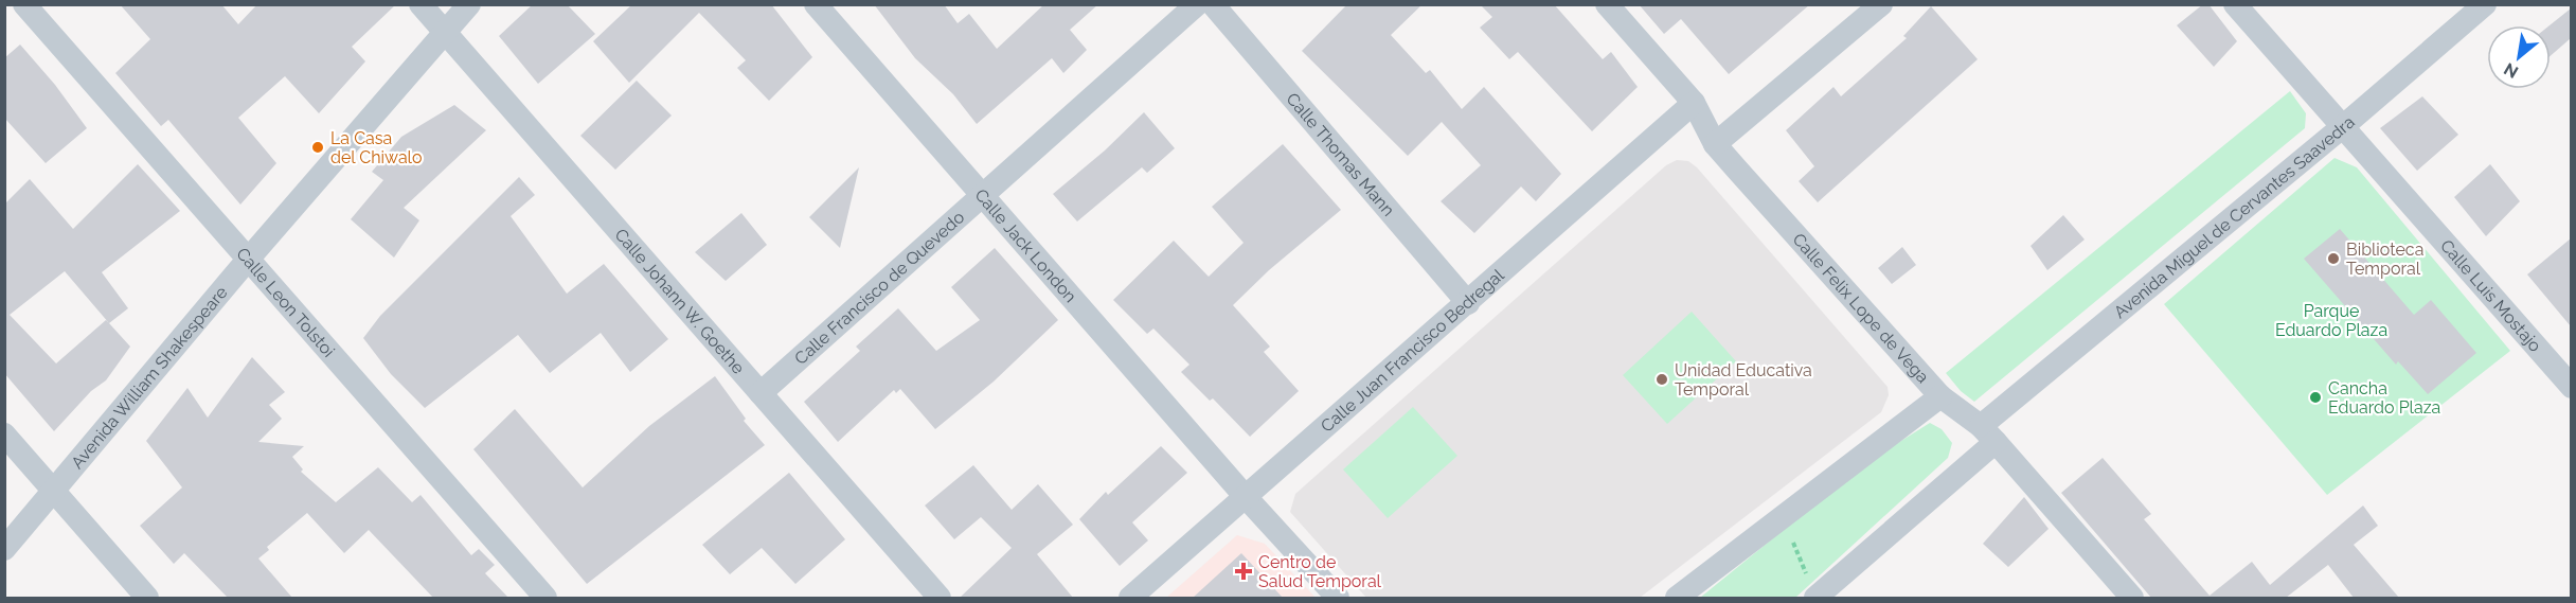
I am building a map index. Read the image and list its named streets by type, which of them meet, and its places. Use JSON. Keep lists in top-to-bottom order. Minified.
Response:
{"streets":{"street":["Calle Thomas Mann","Avenida Miguel de Cervantes Saavedra","Calle Jack London","Calle Francisco de Quevedo","Calle Luis Mostajo","Calle Leon Tolstoi","Calle Johann W. Goethe","Calle Felix Lope de Vega","Calle Juan Francisco Bedregal","Avenida William Shakespeare"]},"crossings":[["Calle Thomas Mann","Calle Juan Francisco Bedregal"],["Avenida Miguel de Cervantes Saavedra","Calle Luis Mostajo"],["Avenida Miguel de Cervantes Saavedra","Calle Felix Lope de Vega"],["Calle Jack London","Calle Francisco de Quevedo"],["Calle Jack London","Calle Juan Francisco Bedregal"],["Calle Francisco de Quevedo","Calle Johann W. Goethe"],["Calle Leon Tolstoi","Avenida William Shakespeare"],["Calle Johann W. Goethe","Avenida William Shakespeare"],["Calle Felix Lope de Vega","Calle Juan Francisco Bedregal"]],"parks":["Parque Eduardo Plaza"],"places":{"other":["La Casa del Chiwalo","Biblioteca Temporal","Unidad Educativa Temporal","Cancha Eduardo Plaza"],"health":["Centro de Salud Temporal"]},"north":"bottom left"}
